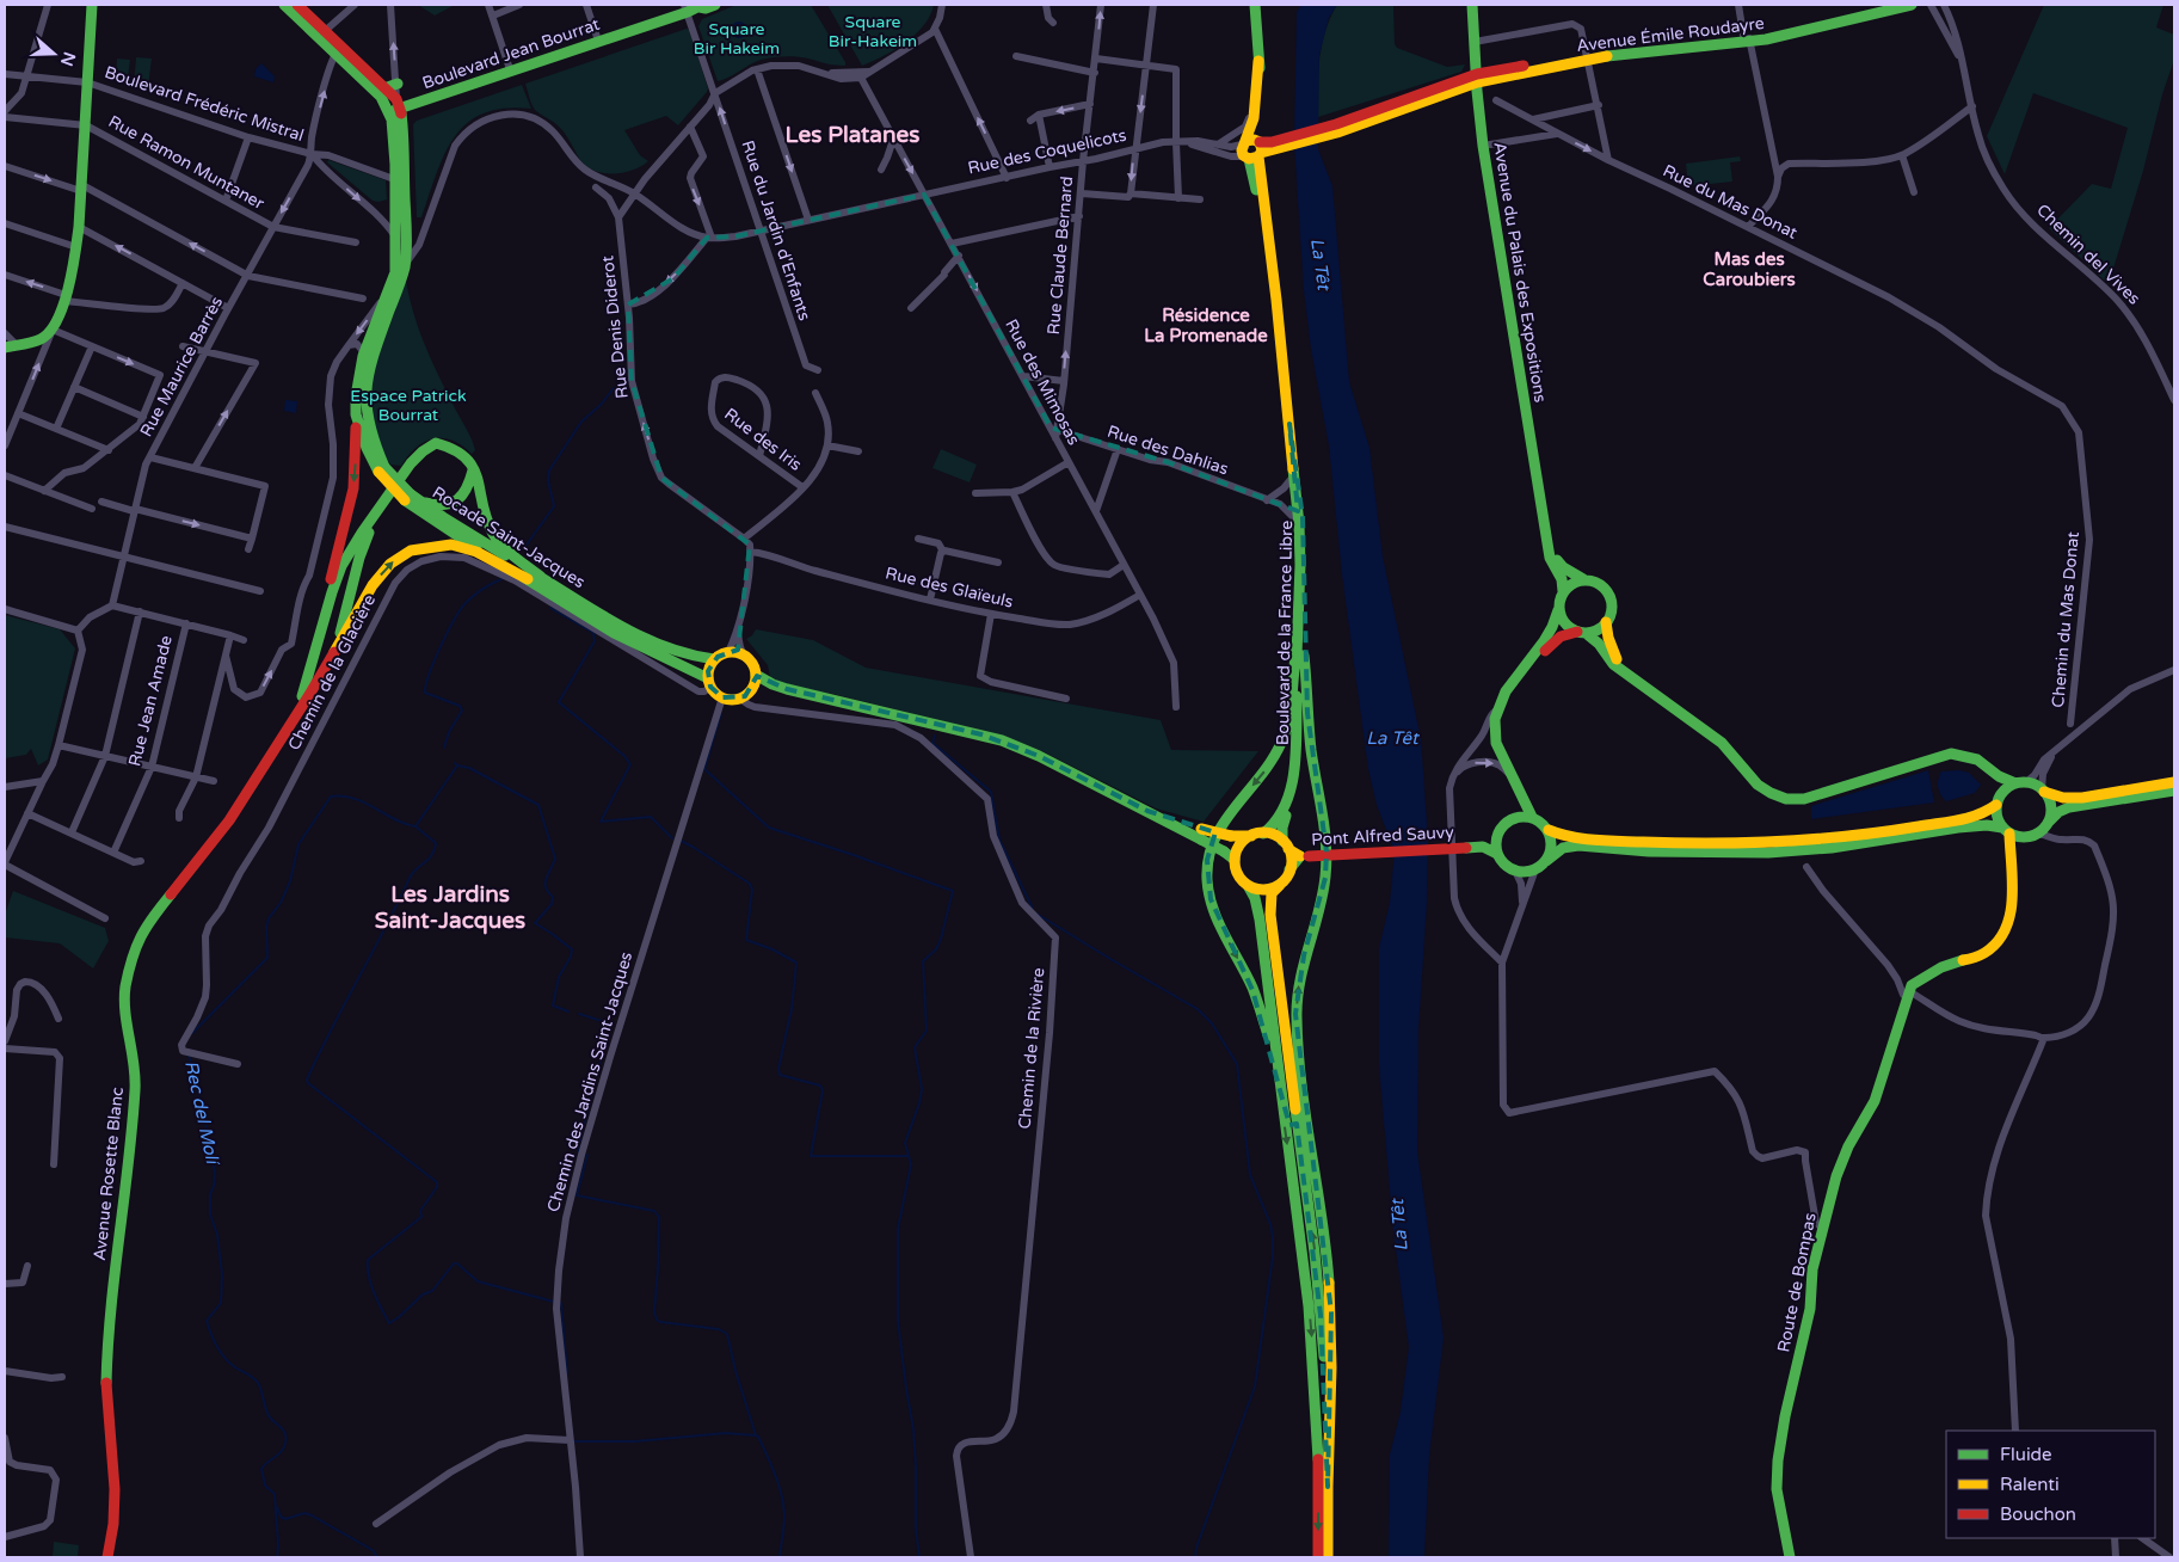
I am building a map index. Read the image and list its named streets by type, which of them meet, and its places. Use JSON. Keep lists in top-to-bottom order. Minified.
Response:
{"streets":{"main road":["Avenue Émile Roudayre","Boulevard Jean Bourrat","Rue des Coquelicots","Avenue du Palais des Expositions","Rocade Saint-Jacques","Boulevard de la France Libre","Pont Alfred Sauvy","Avenue Rosette Blanc","Route de Bompas"],"street":["Boulevard Frédéric Mistral","Rue Ramon Muntaner","Rue du Mas Donat","Rue du Jardin d'Enfants","Chemin del Vives","Rue Claude Bernard","Rue Denis Diderot","Rue Maurice Barrès","Rue des Mimosas","Rue des Iris","Rue des Dahlias","Rue des Glaïeuls","Chemin du Mas Donat","Chemin de la Glacière","Rue Jean Amade","Chemin de la Rivière","Chemin des Jardins Saint-Jacques"]},"crossings":[["Avenue Émile Roudayre","Rue des Coquelicots"],["Avenue Émile Roudayre","Avenue du Palais des Expositions"],["Boulevard Jean Bourrat","Rue du Jardin d'Enfants"],["Boulevard Frédéric Mistral","Rue Maurice Barrès"],["Boulevard Frédéric Mistral","Rocade Saint-Jacques"],["Rue des Coquelicots","Rue du Jardin d'Enfants"],["Rue des Coquelicots","Rue Claude Bernard"],["Rue des Coquelicots","Rue des Mimosas"],["Rue des Coquelicots","Boulevard de la France Libre"],["Rue Ramon Muntaner","Rue Maurice Barrès"],["Rue du Mas Donat","Chemin du Mas Donat"],["Rue Claude Bernard","Rue des Mimosas"],["Rue Claude Bernard","Rue des Dahlias"],["Rue Denis Diderot","Rue des Glaïeuls"],["Rue des Mimosas","Rue des Dahlias"],["Rue des Mimosas","Rue des Glaïeuls"],["Rue des Dahlias","Boulevard de la France Libre"],["Rocade Saint-Jacques","Chemin de la Glacière"],["Rocade Saint-Jacques","Chemin de la Rivière"],["Rocade Saint-Jacques","Chemin des Jardins Saint-Jacques"],["Chemin de la Glacière","Chemin de la Rivière"],["Chemin de la Glacière","Chemin des Jardins Saint-Jacques"],["Chemin de la Rivière","Chemin des Jardins Saint-Jacques"]],"one_way":["Rue Claude Bernard","Rue Denis Diderot"],"districts":["Les Platanes","Mas des Caroubiers","Résidence La Promenade","Les Jardins Saint-Jacques"],"water":["La Têt","Rec del Molí"],"parks":["Square Bir-Hakeim","Square Bir Hakeim","Espace Patrick Bourrat"],"legend":["Fluide","Ralenti","Bouchon"],"north":"right"}
